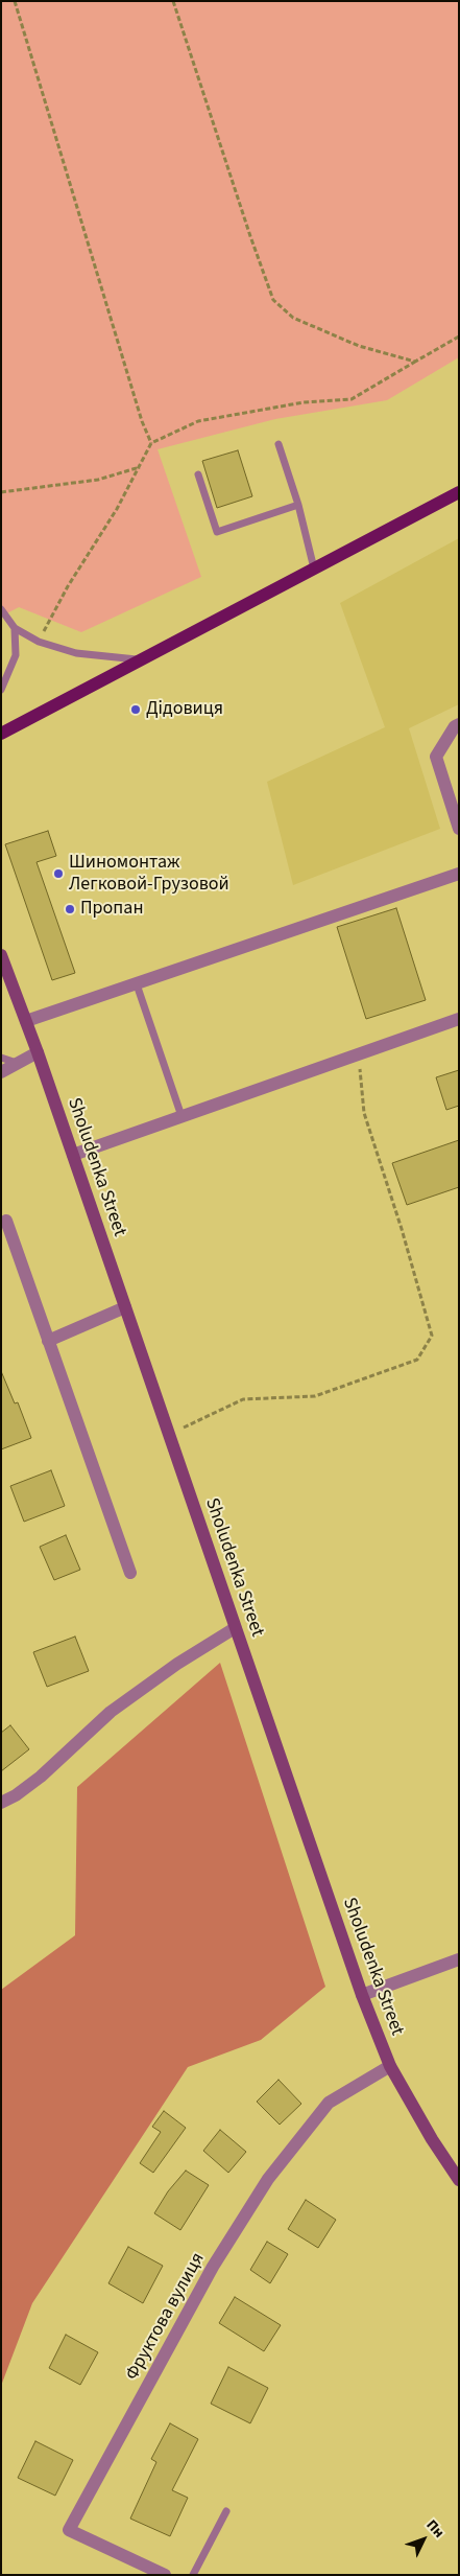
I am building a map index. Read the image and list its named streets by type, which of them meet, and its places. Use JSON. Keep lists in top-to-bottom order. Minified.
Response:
{"streets":{"main road":["Sholudenka Street"],"street":["Фруктова вулиця"]},"crossings":[["Sholudenka Street","Фруктова вулиця"]],"places":["Дідовиця","Шиномонтаж Легковой-Грузовой","Пропан"],"north":"top right"}
